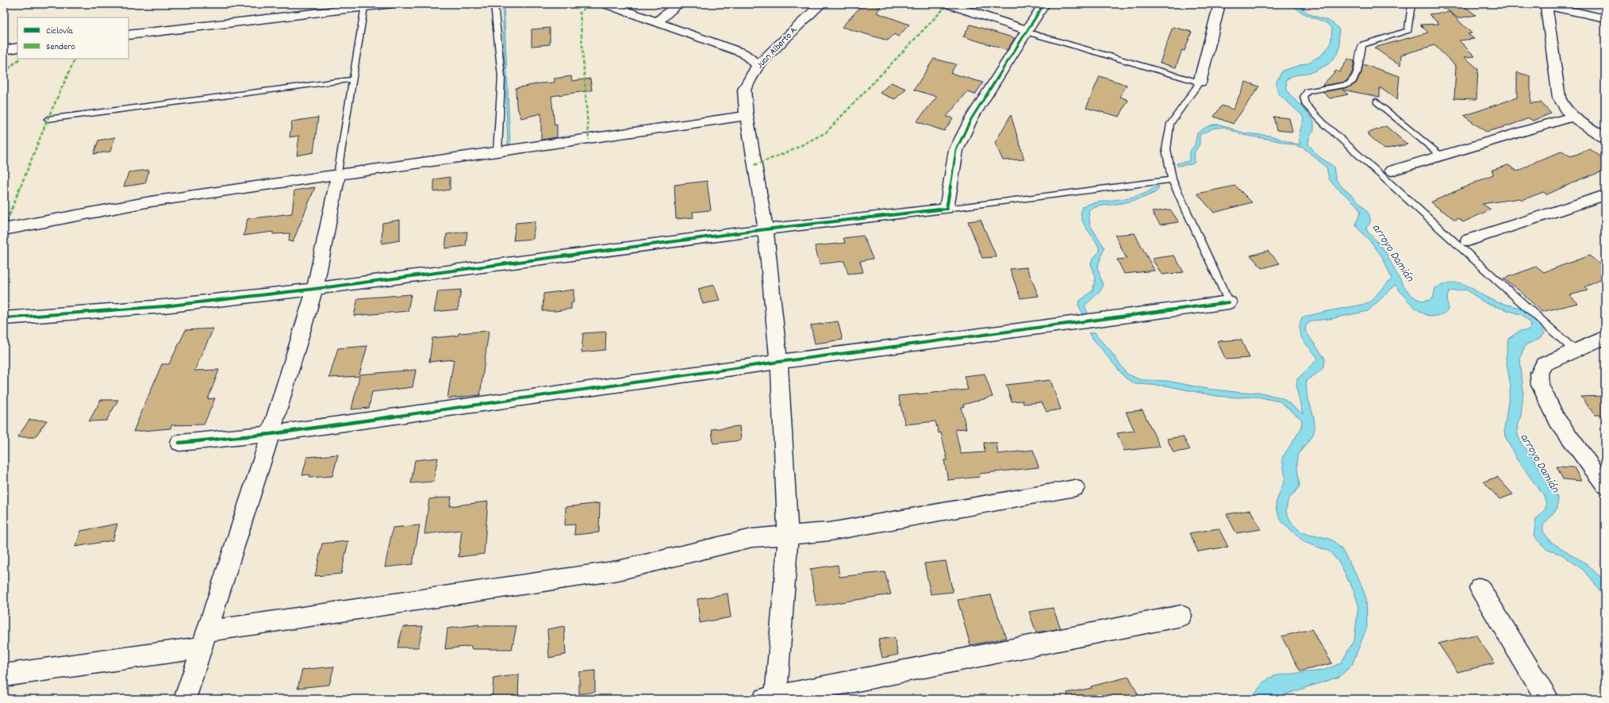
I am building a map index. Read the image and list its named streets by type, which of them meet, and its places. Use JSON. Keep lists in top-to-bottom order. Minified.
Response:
{"streets":{"street":["Juan Alberto A."]},"water":["arroyo Damián"],"legend":["Ciclovía","Sendero"]}
